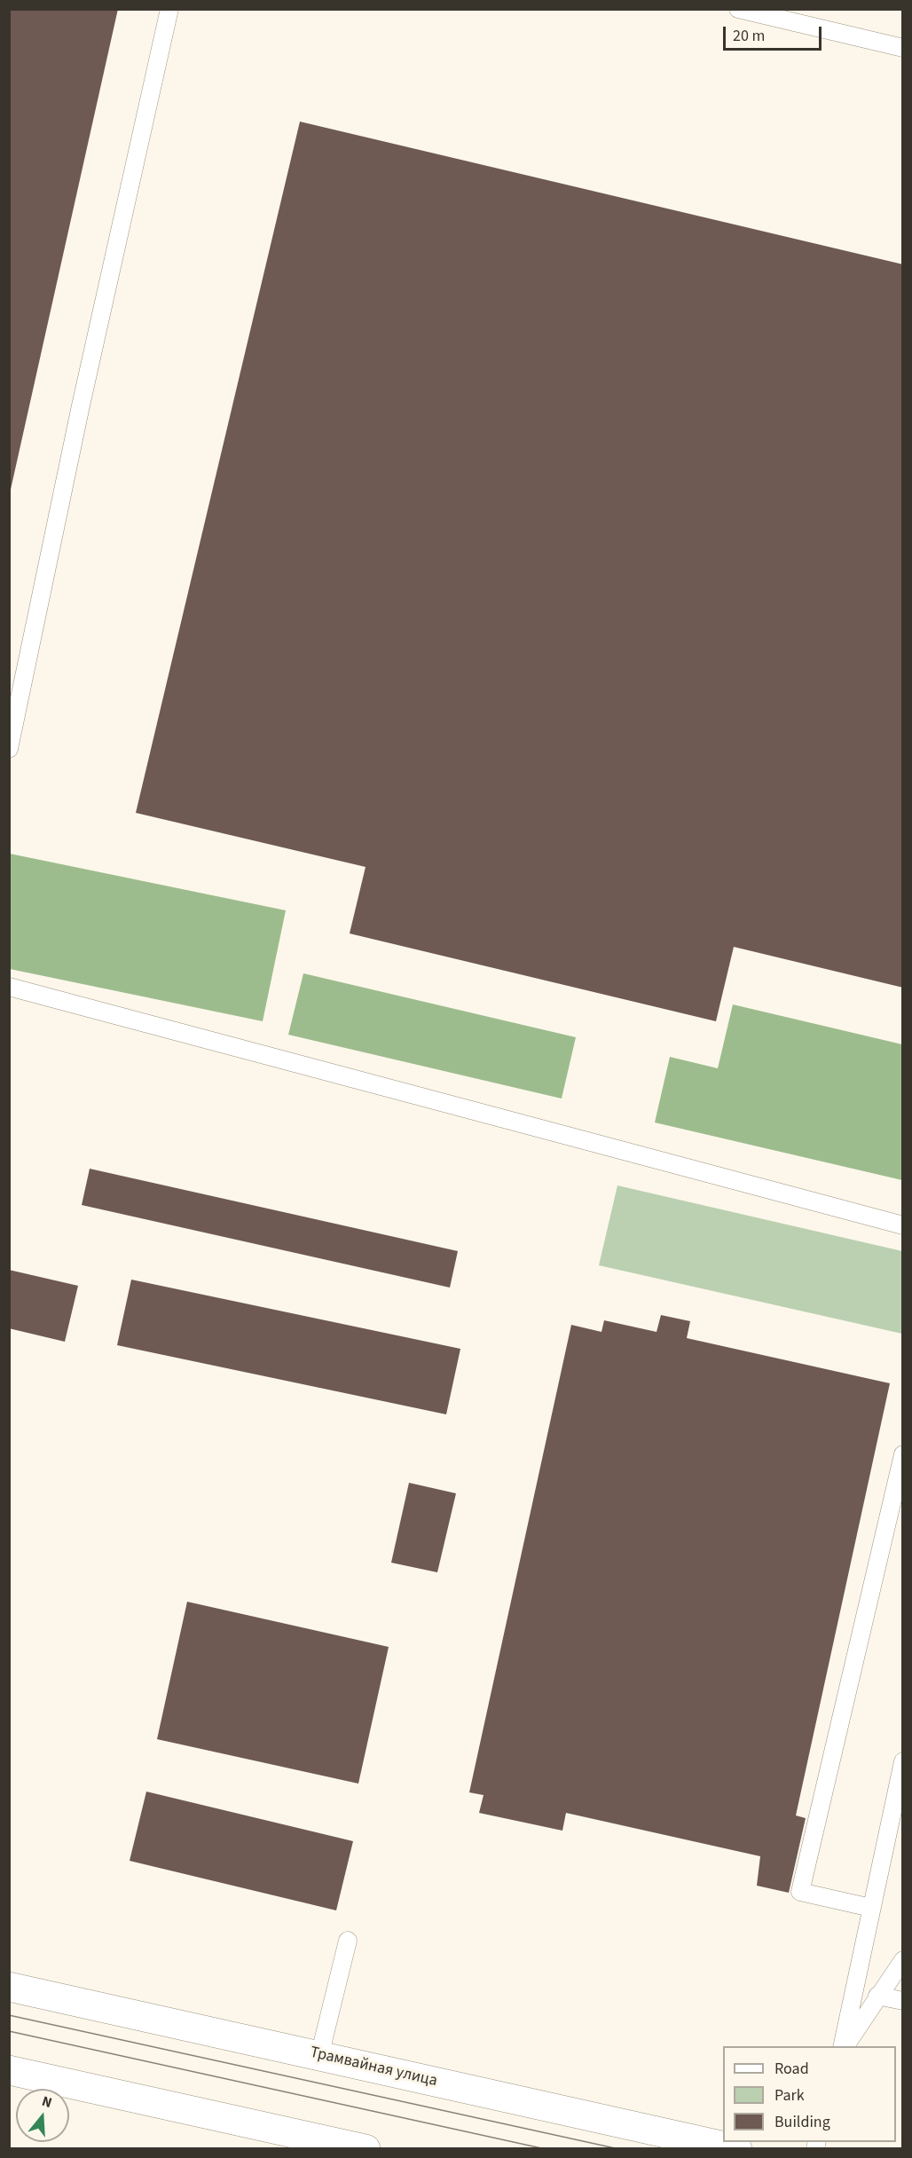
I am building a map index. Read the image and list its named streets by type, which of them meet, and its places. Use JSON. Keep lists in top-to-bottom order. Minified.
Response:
{"streets":{"main road":["Трамвайная улица"]},"legend":["Road","Park","Building"],"scale_bar":"20 m","north":"top"}
